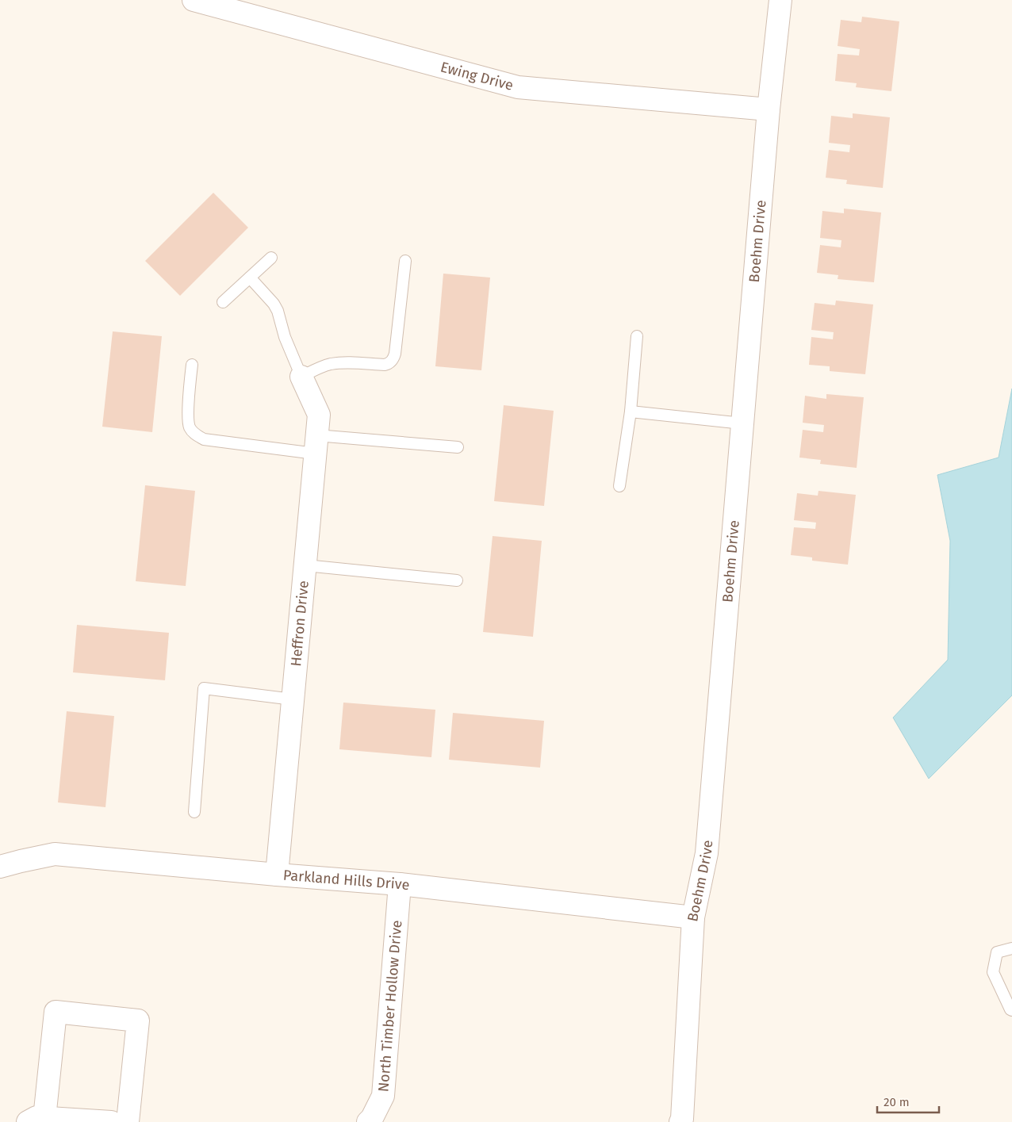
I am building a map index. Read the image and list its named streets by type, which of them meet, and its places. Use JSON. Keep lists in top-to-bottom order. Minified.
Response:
{"streets":{"street":["Ewing Drive","Boehm Drive","Heffron Drive","Parkland Hills Drive","North Timber Hollow Drive"]},"crossings":[["Ewing Drive","Boehm Drive"],["Boehm Drive","Parkland Hills Drive"],["Heffron Drive","Parkland Hills Drive"],["Parkland Hills Drive","North Timber Hollow Drive"]],"scale_bar":"20 m"}
